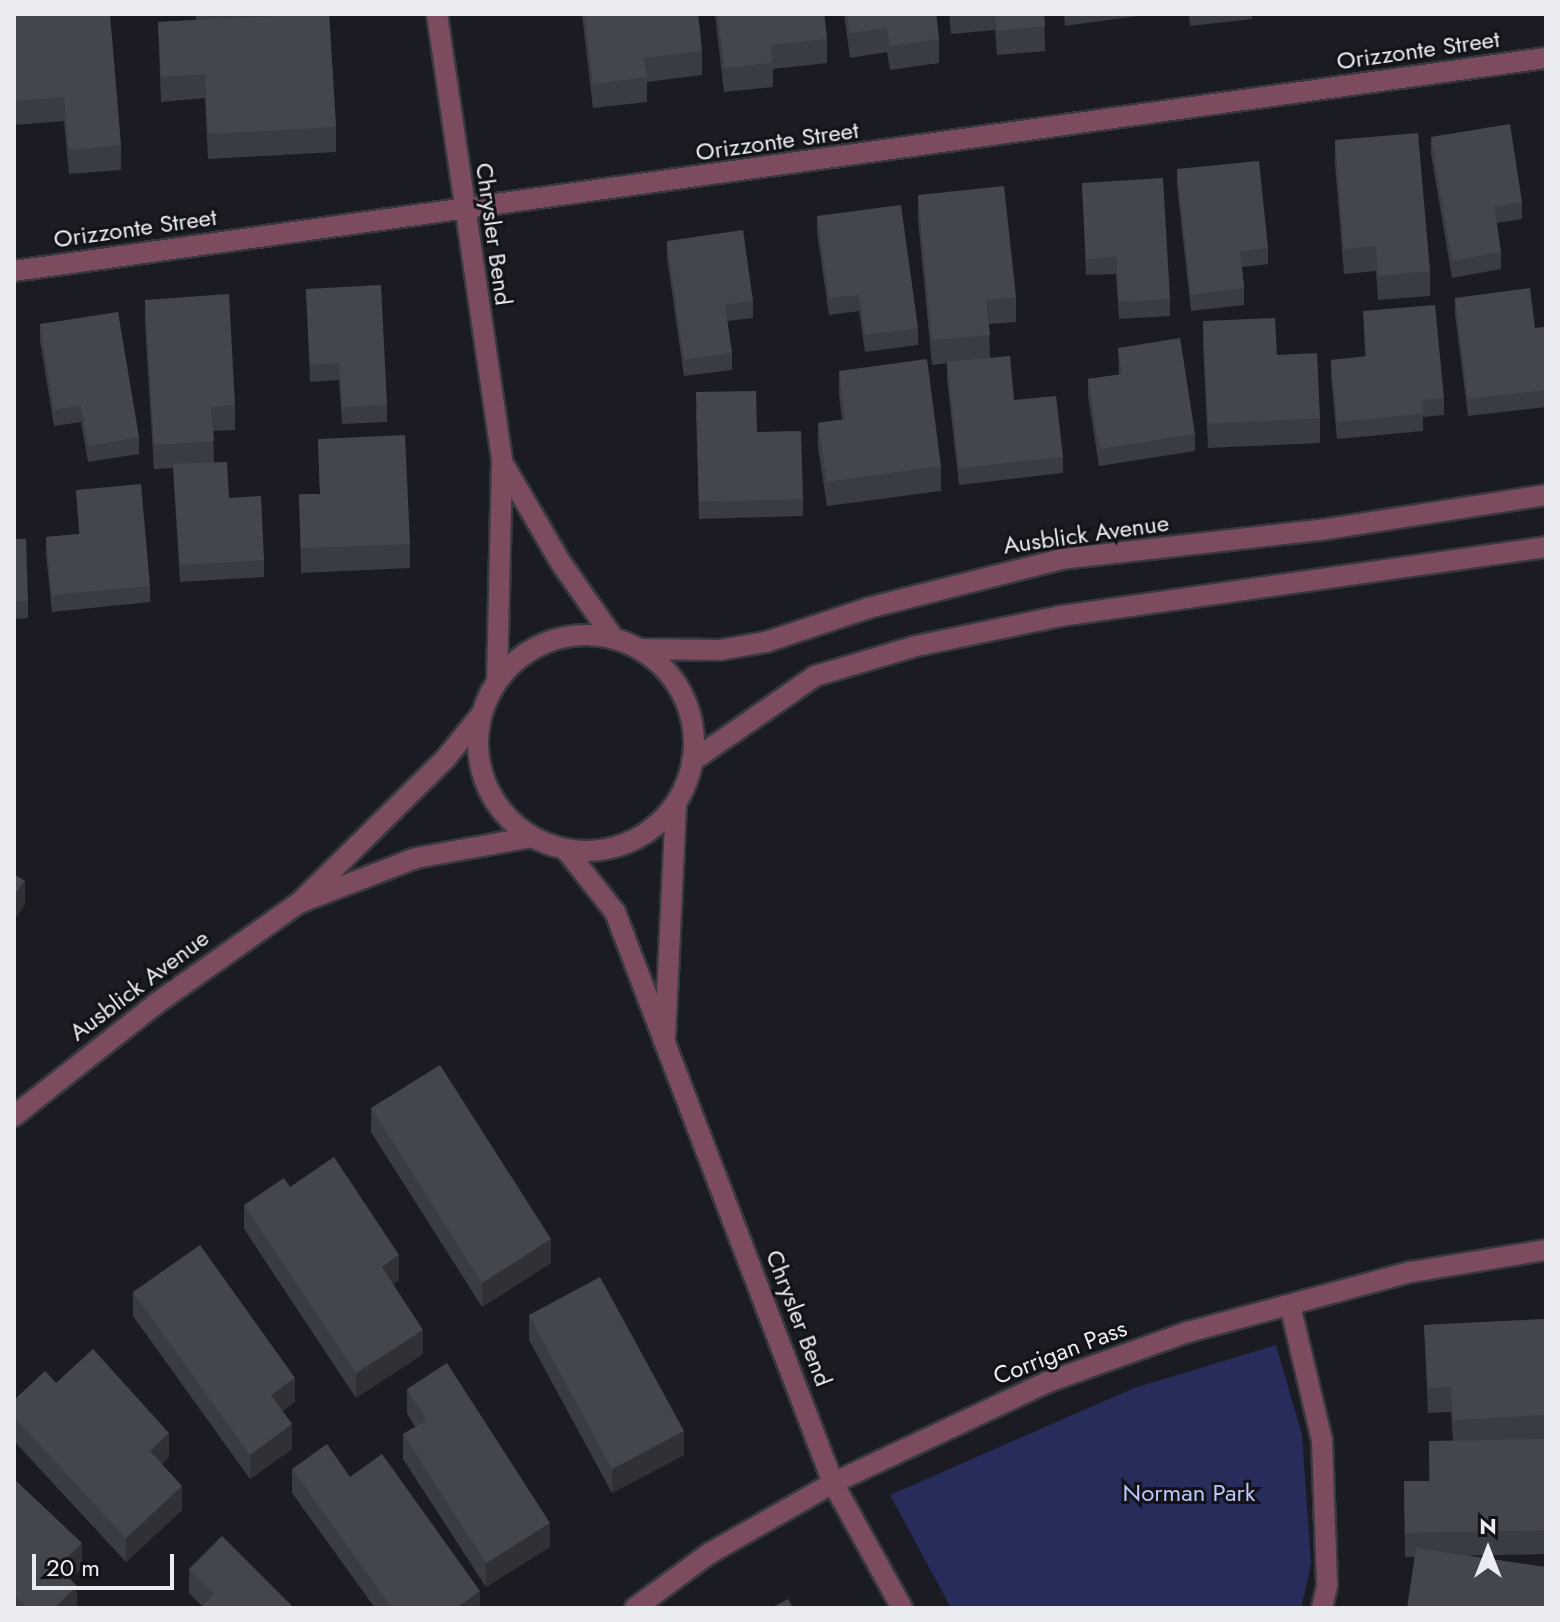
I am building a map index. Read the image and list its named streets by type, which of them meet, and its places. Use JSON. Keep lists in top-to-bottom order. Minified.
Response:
{"streets":{"street":["Orizzonte Street","Chrysler Bend","Ausblick Avenue","Corrigan Pass"]},"crossings":[["Orizzonte Street","Chrysler Bend"],["Chrysler Bend","Ausblick Avenue"],["Chrysler Bend","Corrigan Pass"]],"parks":["Norman Park"],"scale_bar":"20 m","north":"top"}
